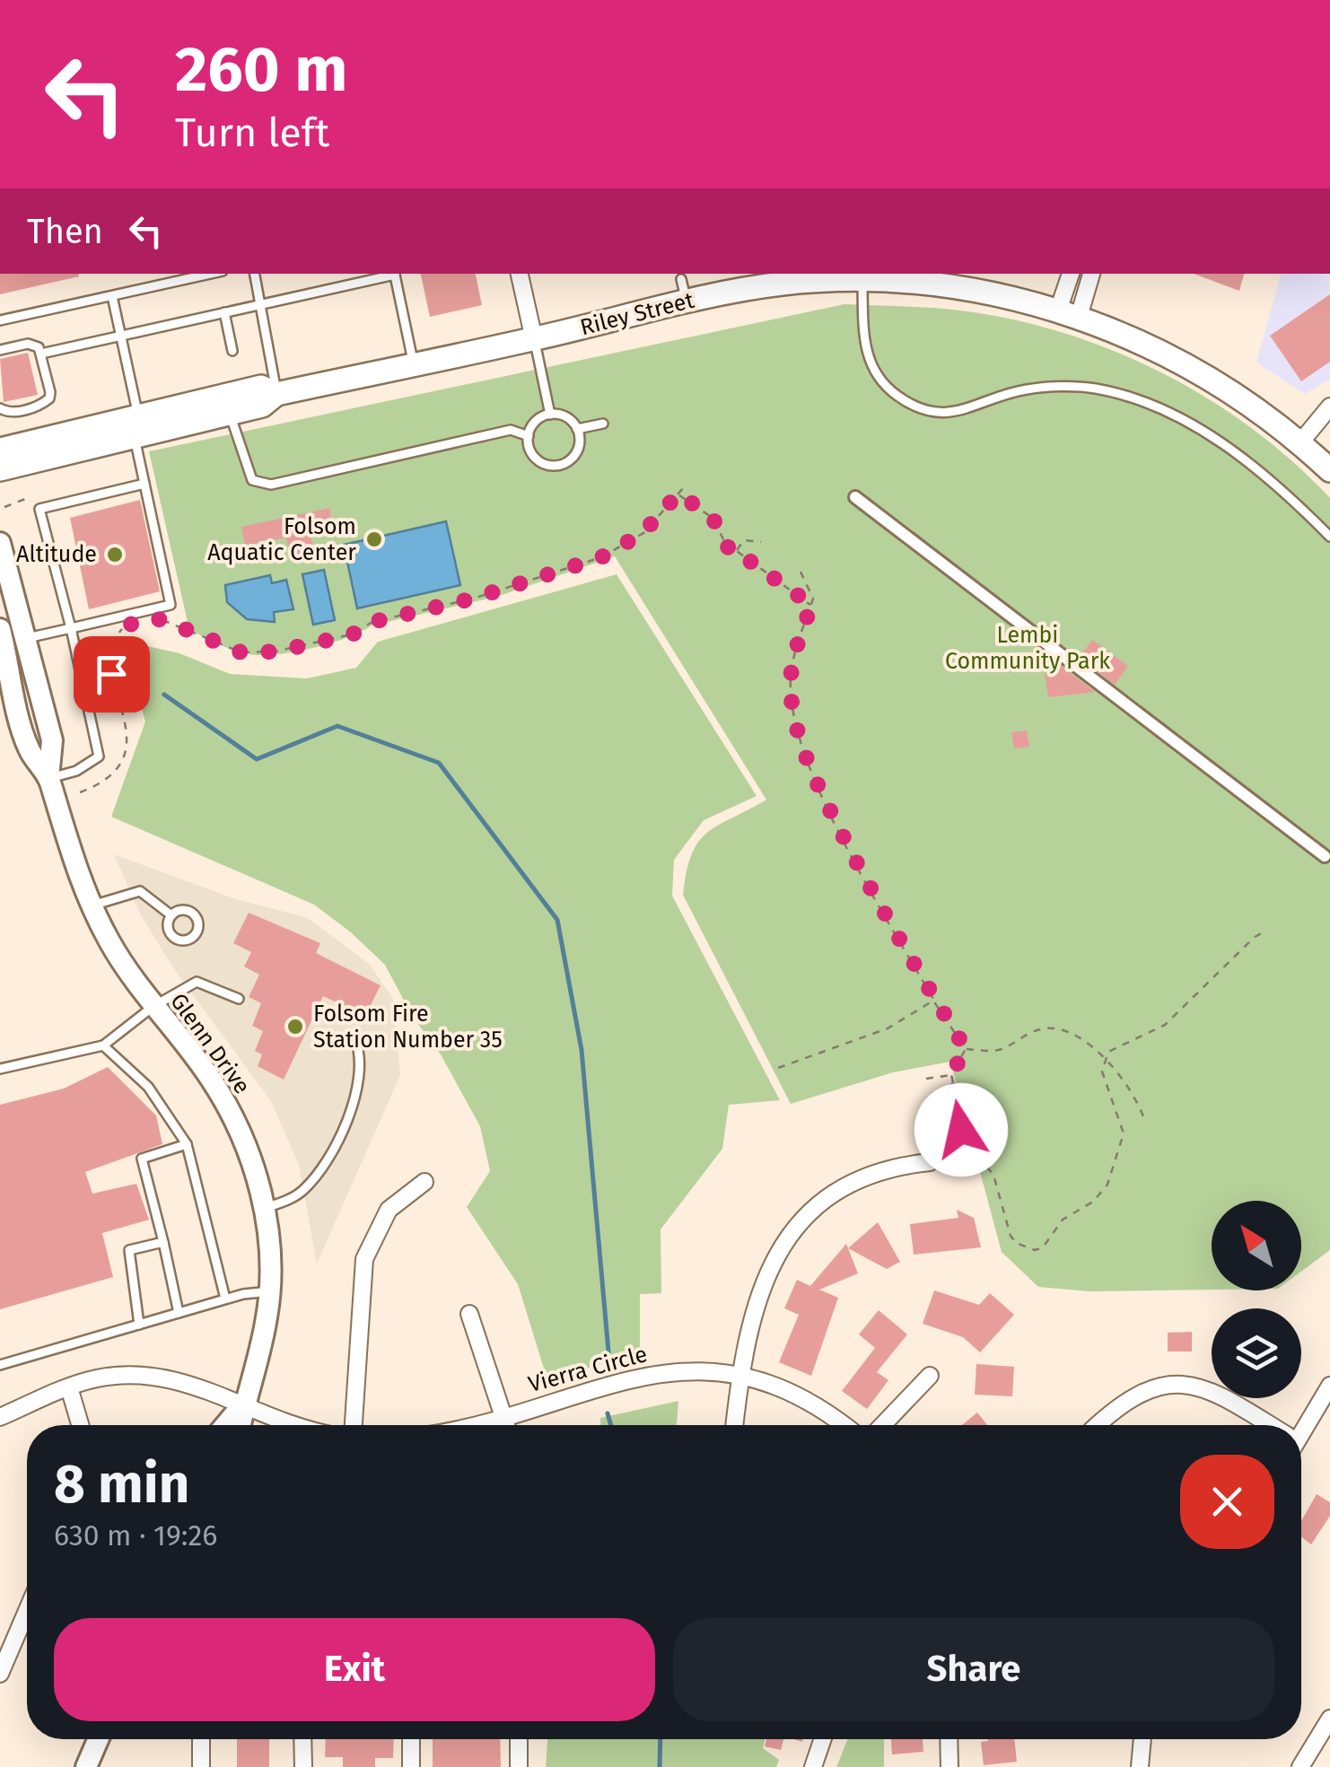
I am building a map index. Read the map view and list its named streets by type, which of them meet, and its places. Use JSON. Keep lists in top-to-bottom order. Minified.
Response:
{"streets":{"main road":["Riley Street"],"street":["Glenn Drive","Vierra Circle"]},"parks":["Lembi Community Park"],"places":["Folsom Aquatic Center","Altitude","Folsom Fire Station Number 35"],"north":"top left","page":{"turn":["260 m","Turn left"],"then":"Then","heading":["8 min","630 m · 19:26"],"buttons":["Exit","Share"]}}
